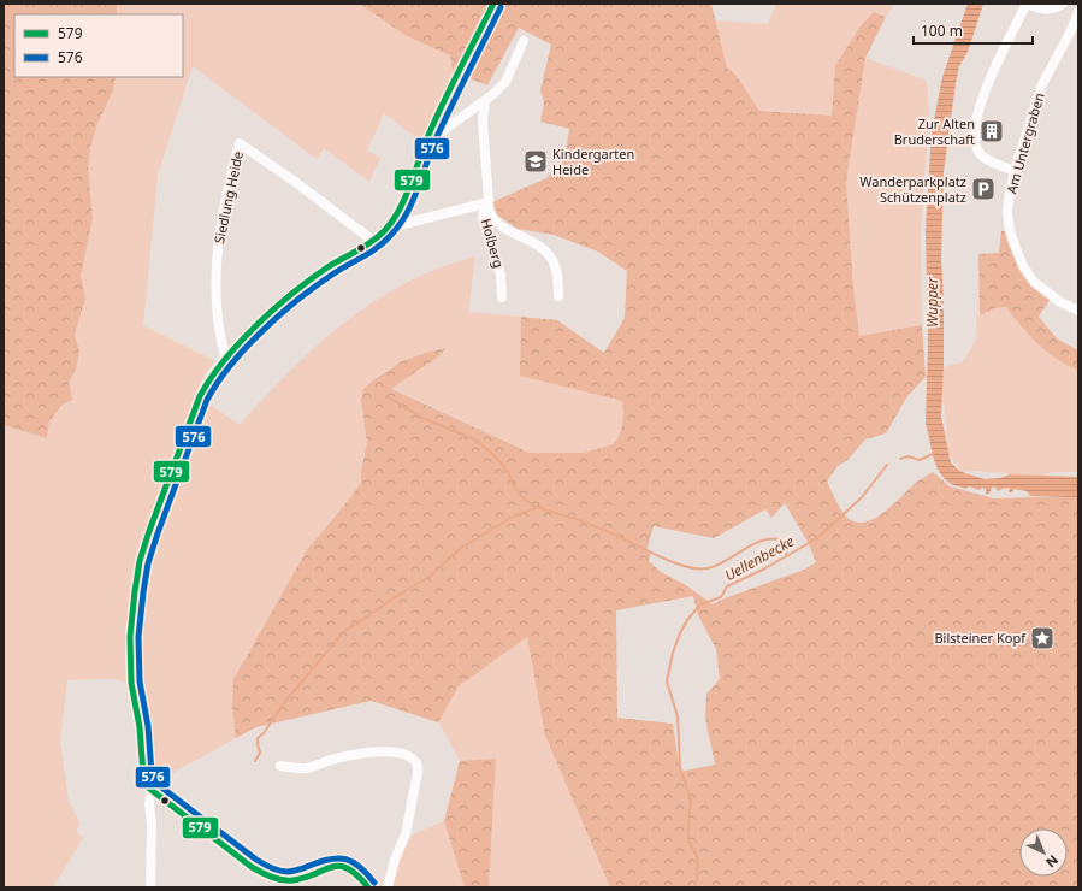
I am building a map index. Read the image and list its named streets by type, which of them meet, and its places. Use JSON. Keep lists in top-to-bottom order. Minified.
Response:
{"streets":{"street":["Am Untergraben","Siedlung Heide","Holberg"]},"water":["Wupper","Uellenbecke"],"places":{"building":["Zur Alten Bruderschaft"],"school or university":["Kindergarten Heide"],"parking":["Wanderparkplatz Schützenplatz"],"place":["Bilsteiner Kopf"]},"lines":["transit line 579","transit line 576"],"legend":["579","576"],"scale_bar":"100 m","north":"bottom right"}
